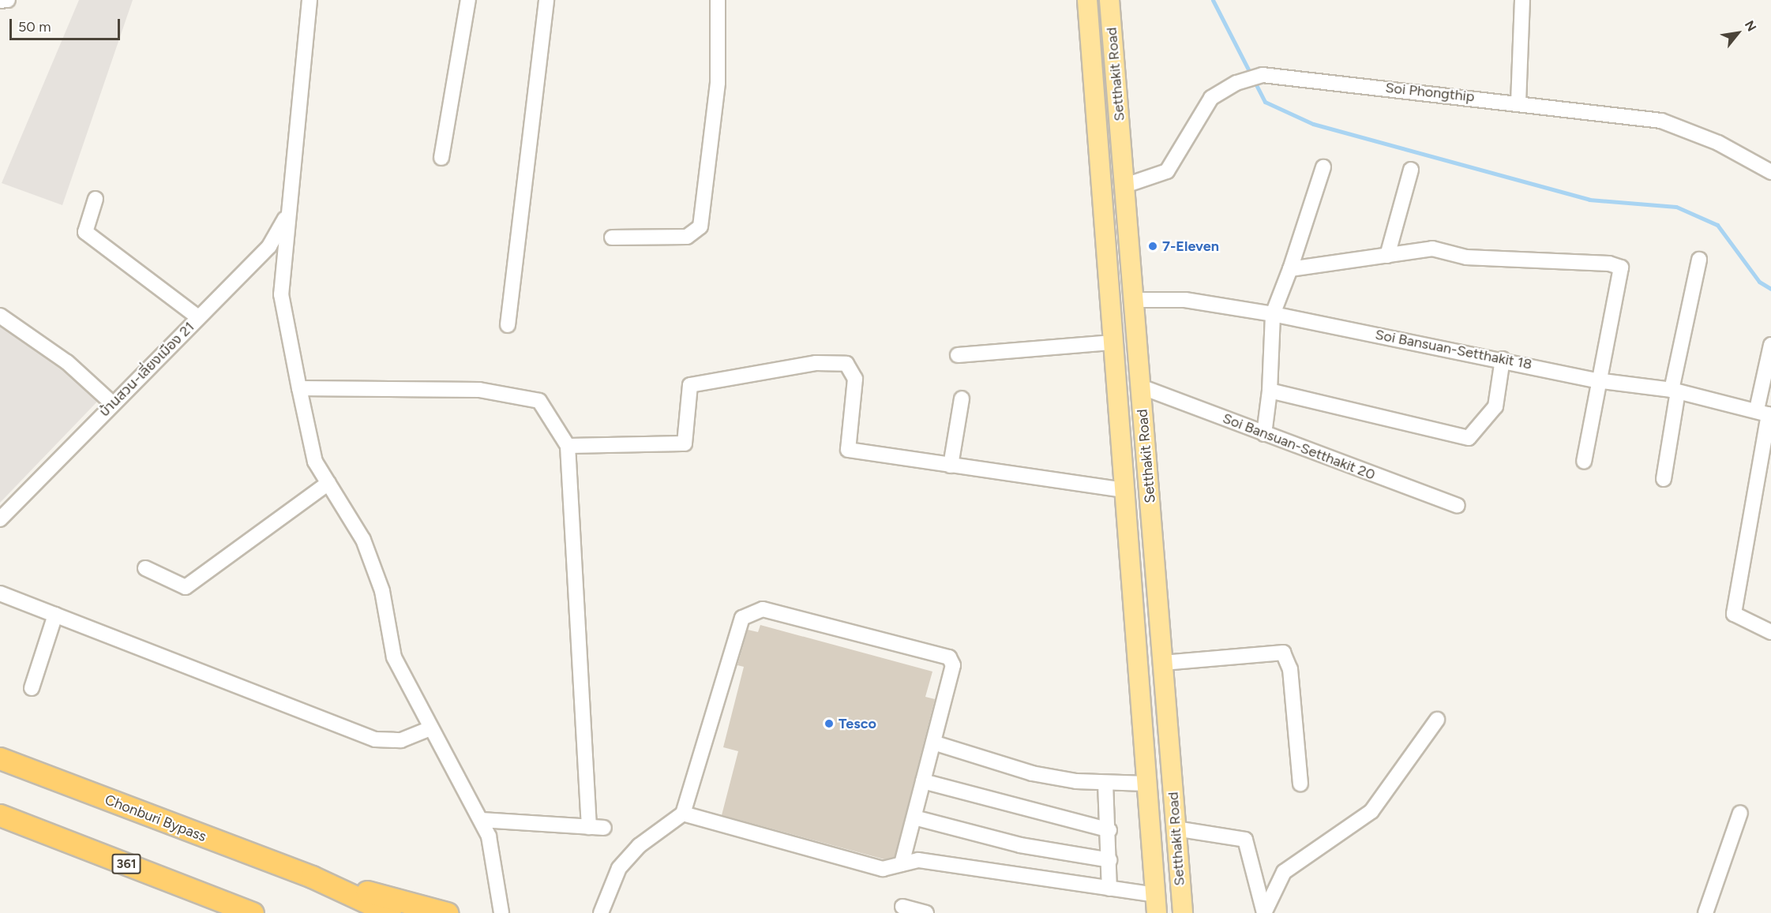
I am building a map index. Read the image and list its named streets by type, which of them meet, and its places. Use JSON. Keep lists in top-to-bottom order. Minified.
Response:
{"streets":{"highway":["Chonburi Bypass","361"],"main road":["Setthakit Road"],"street":["Soi Phongthip","Soi Bansuan-Setthakit 18","บ้านสวน-เลี่ยงเมือง 21","Soi Bansuan-Setthakit 20"]},"crossings":[["Setthakit Road","Soi Phongthip"],["Setthakit Road","Soi Bansuan-Setthakit 18"],["Setthakit Road","Soi Bansuan-Setthakit 20"]],"places":["7-Eleven","Tesco"],"scale_bar":"50 m","north":"top right"}
